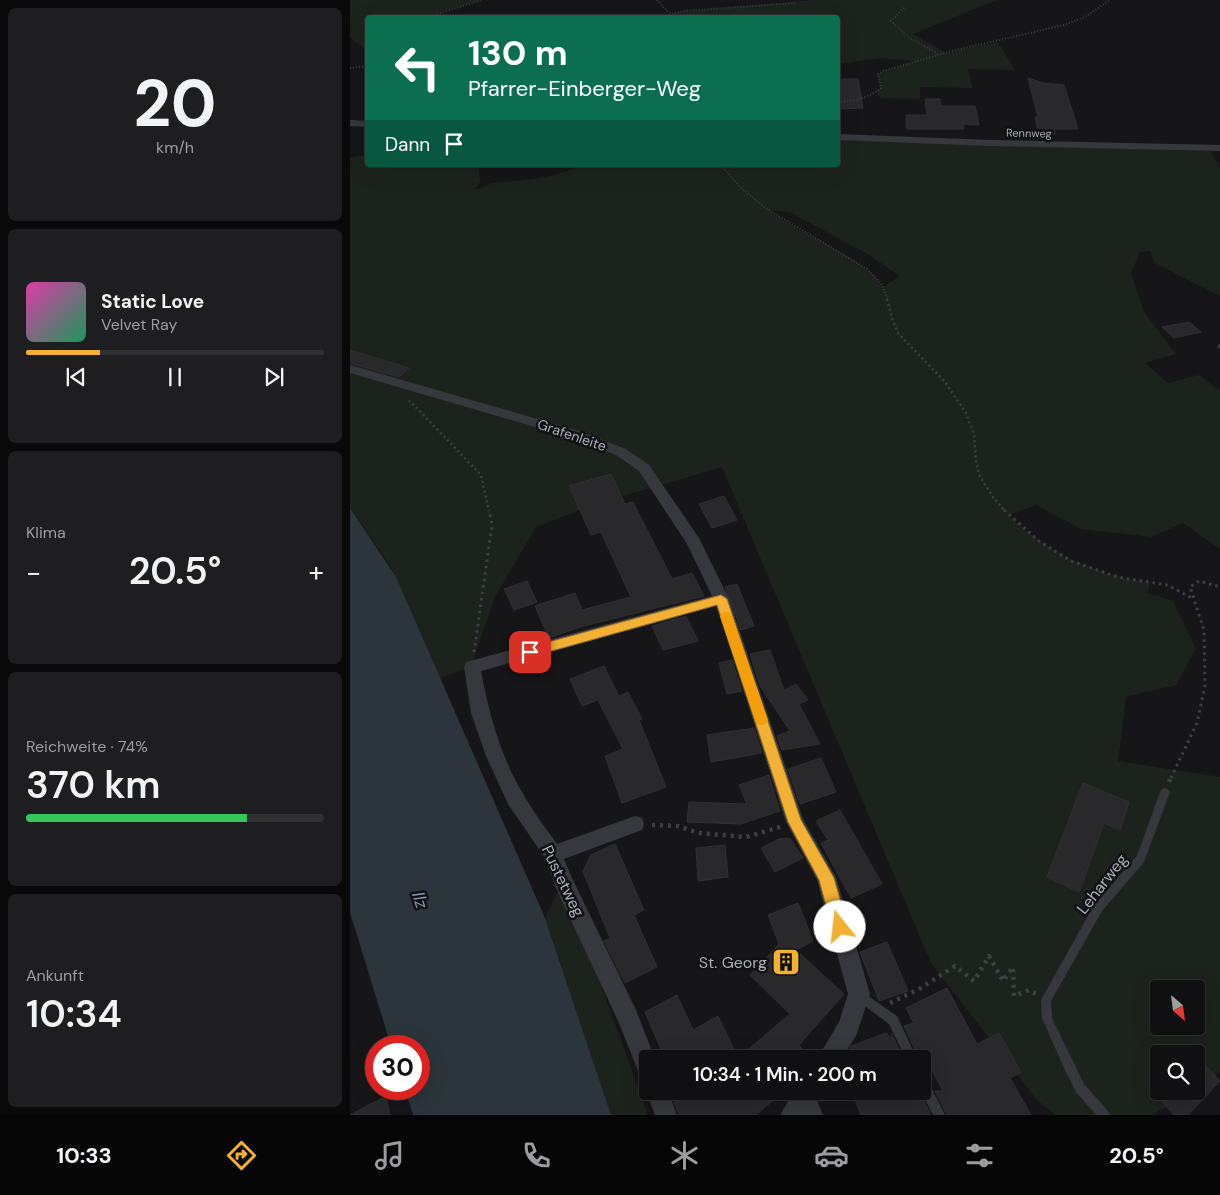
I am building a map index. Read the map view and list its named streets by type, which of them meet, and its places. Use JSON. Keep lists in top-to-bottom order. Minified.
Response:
{"streets":{"street":["Rennweg","Grafenleite","Pustetweg"],"lane":["Leharweg"]},"water":["Ilz"],"places":{"building":["St. Georg"]},"north":"bottom right","page":{"tile":[["20","km/h"],"Klima",["Reichweite · 74%","370 km"],["Ankunft","10:34"]],"turn":["130 m","Pfarrer-Einberger-Weg"],"then":"Dann","song":["Static Love","Velvet Ray"],"heat":["−","20.5°","+"],"limit":"30","trip":"10:34 · 1 Min. · 200 m","tabs":["10:33","20.5°"]}}
